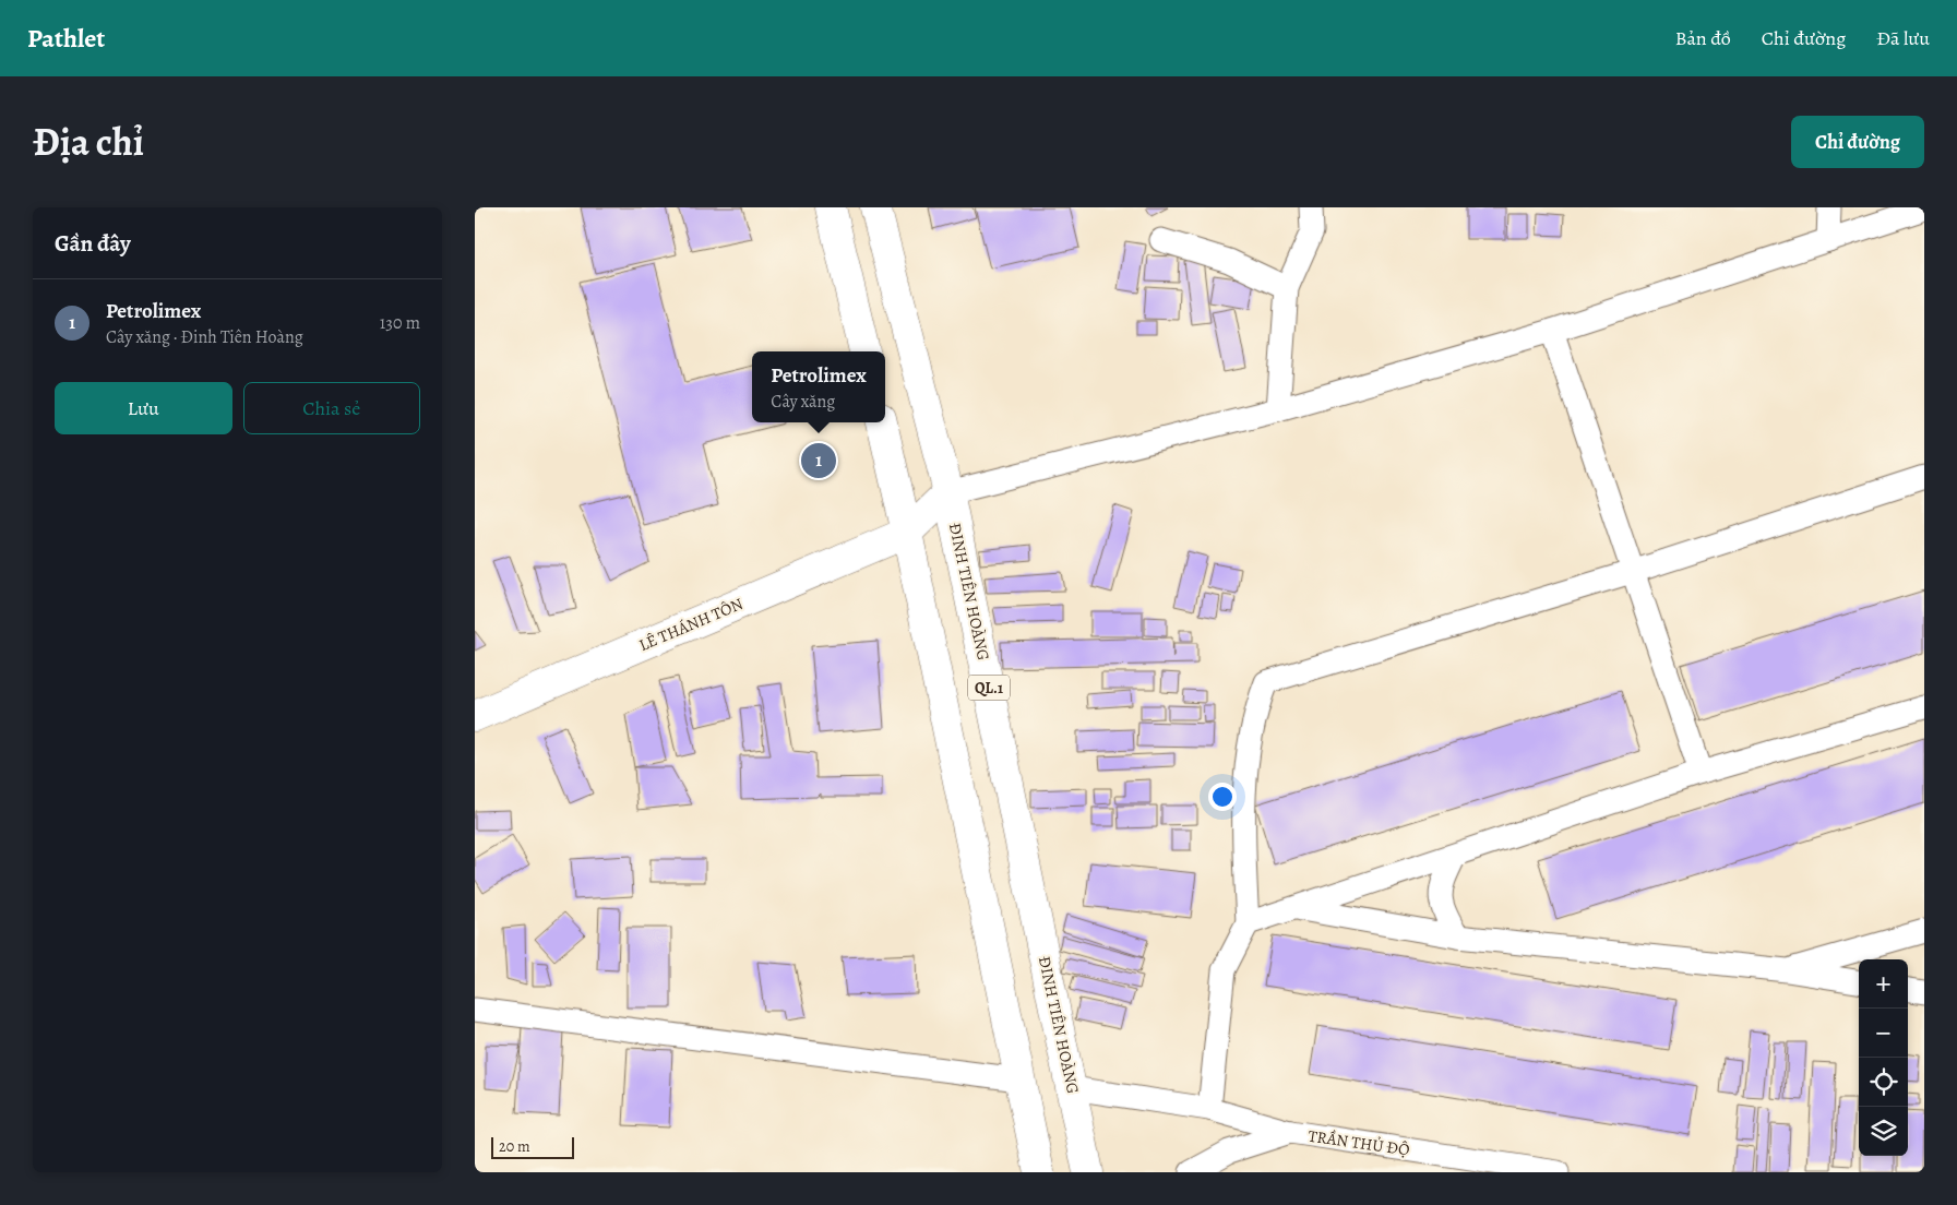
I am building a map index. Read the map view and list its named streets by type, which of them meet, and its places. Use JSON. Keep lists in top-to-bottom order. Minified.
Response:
{"streets":{"main road":["ĐINH TIÊN HOÀNG","LÊ THÁNH TÔN","QL.1"],"street":["TRẦN THỦ ĐỘ"]},"crossings":[["ĐINH TIÊN HOÀNG","TRẦN THỦ ĐỘ"]],"scale_bar":"20 m","page":{"header":"Pathlet","nav":["Bản đồ","Chỉ đường","Đã lưu"],"title":"Địa chỉ","buttons":["Chỉ đường",["Lưu","Chia sẻ"]],"heading":"Gần đây","list":[{"mark":"1","name":"Petrolimex","note":"Cây xăng · Đinh Tiên Hoàng","value":"130 m"}],"popup":["Petrolimex","Cây xăng"],"pins":"1","map_buttons":["+","−"],"scale":"20 m"}}
